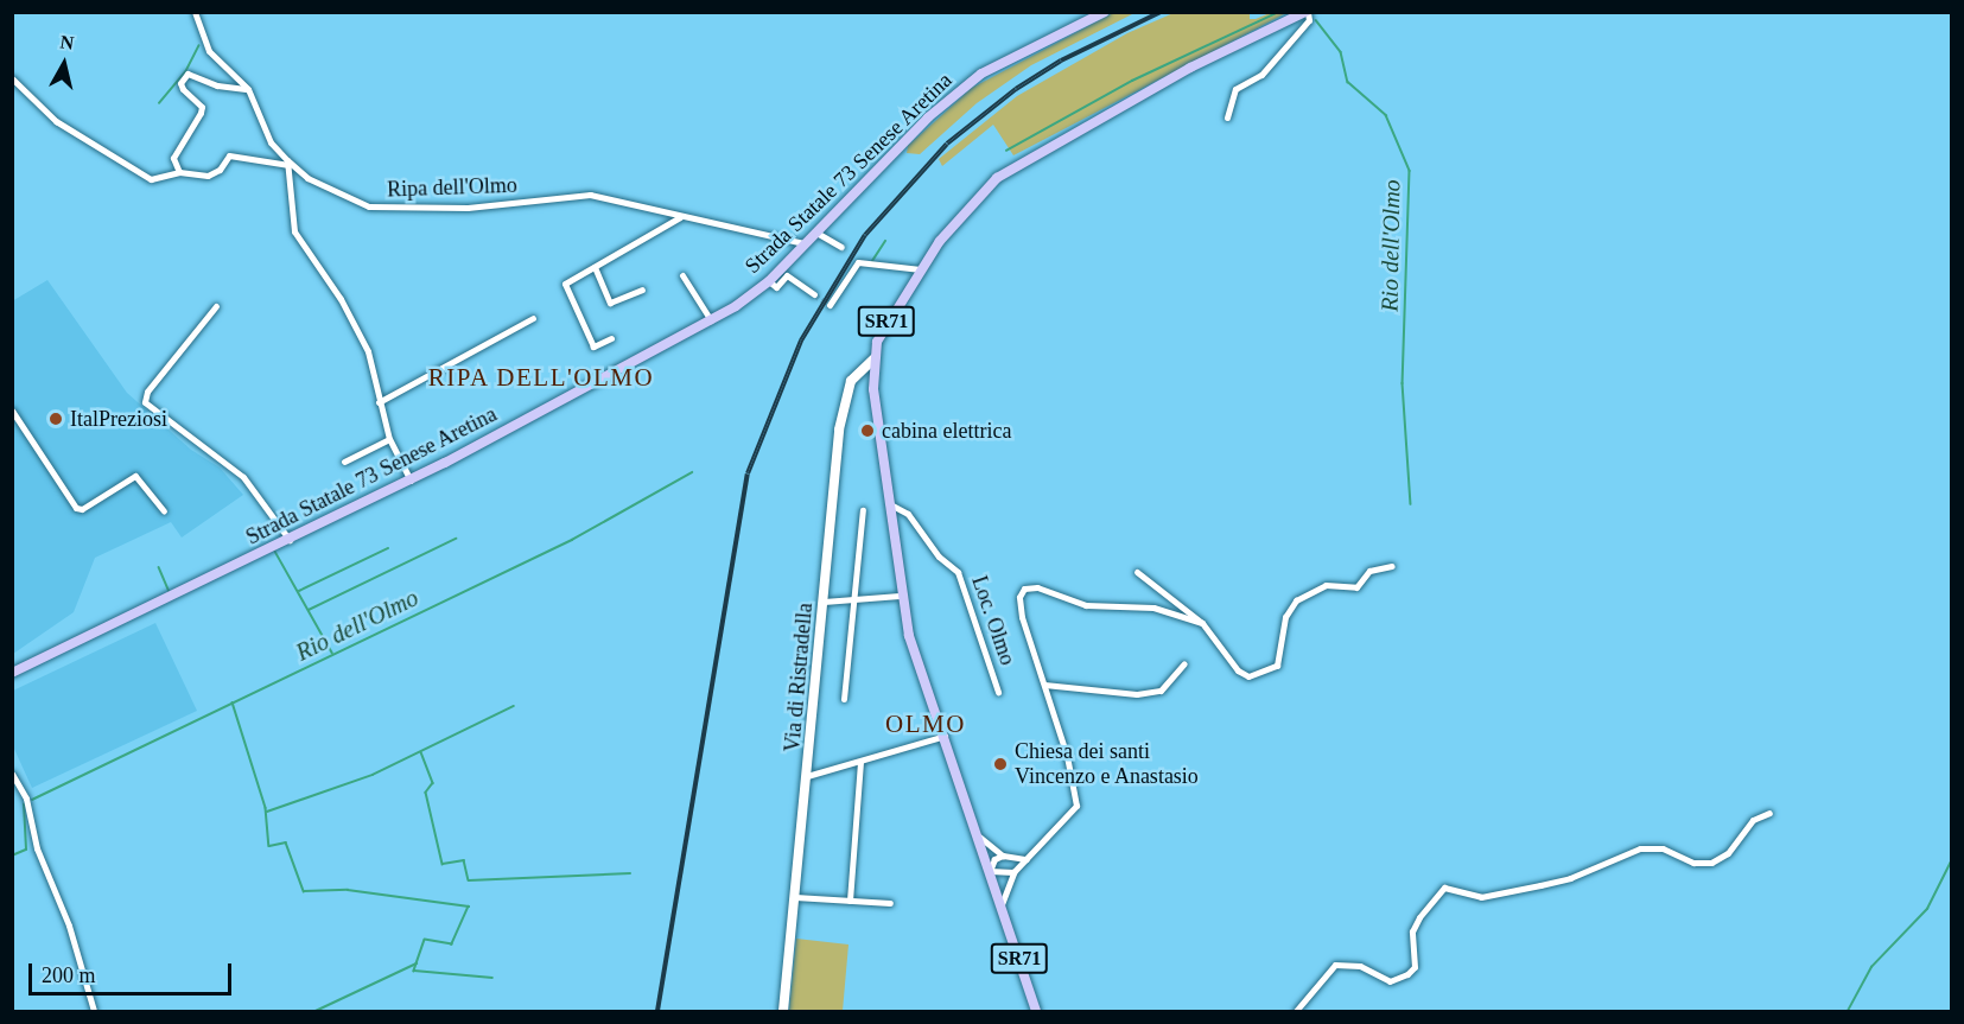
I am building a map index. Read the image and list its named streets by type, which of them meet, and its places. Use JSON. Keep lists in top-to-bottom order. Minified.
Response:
{"streets":{"main road":["Strada Statale 73 Senese Aretina","SR71"],"street":["Ripa dell'Olmo","Loc. Olmo","Via di Ristradella"]},"crossings":[["Strada Statale 73 Senese Aretina","Ripa dell'Olmo"],["SR71","Loc. Olmo"],["SR71","Via di Ristradella"]],"districts":["RIPA DELL'OLMO","OLMO"],"water":["Rio dell'Olmo"],"places":["ItalPreziosi","cabina elettrica","Chiesa dei santi Vincenzo e Anastasio"],"scale_bar":"200 m","north":"top"}
